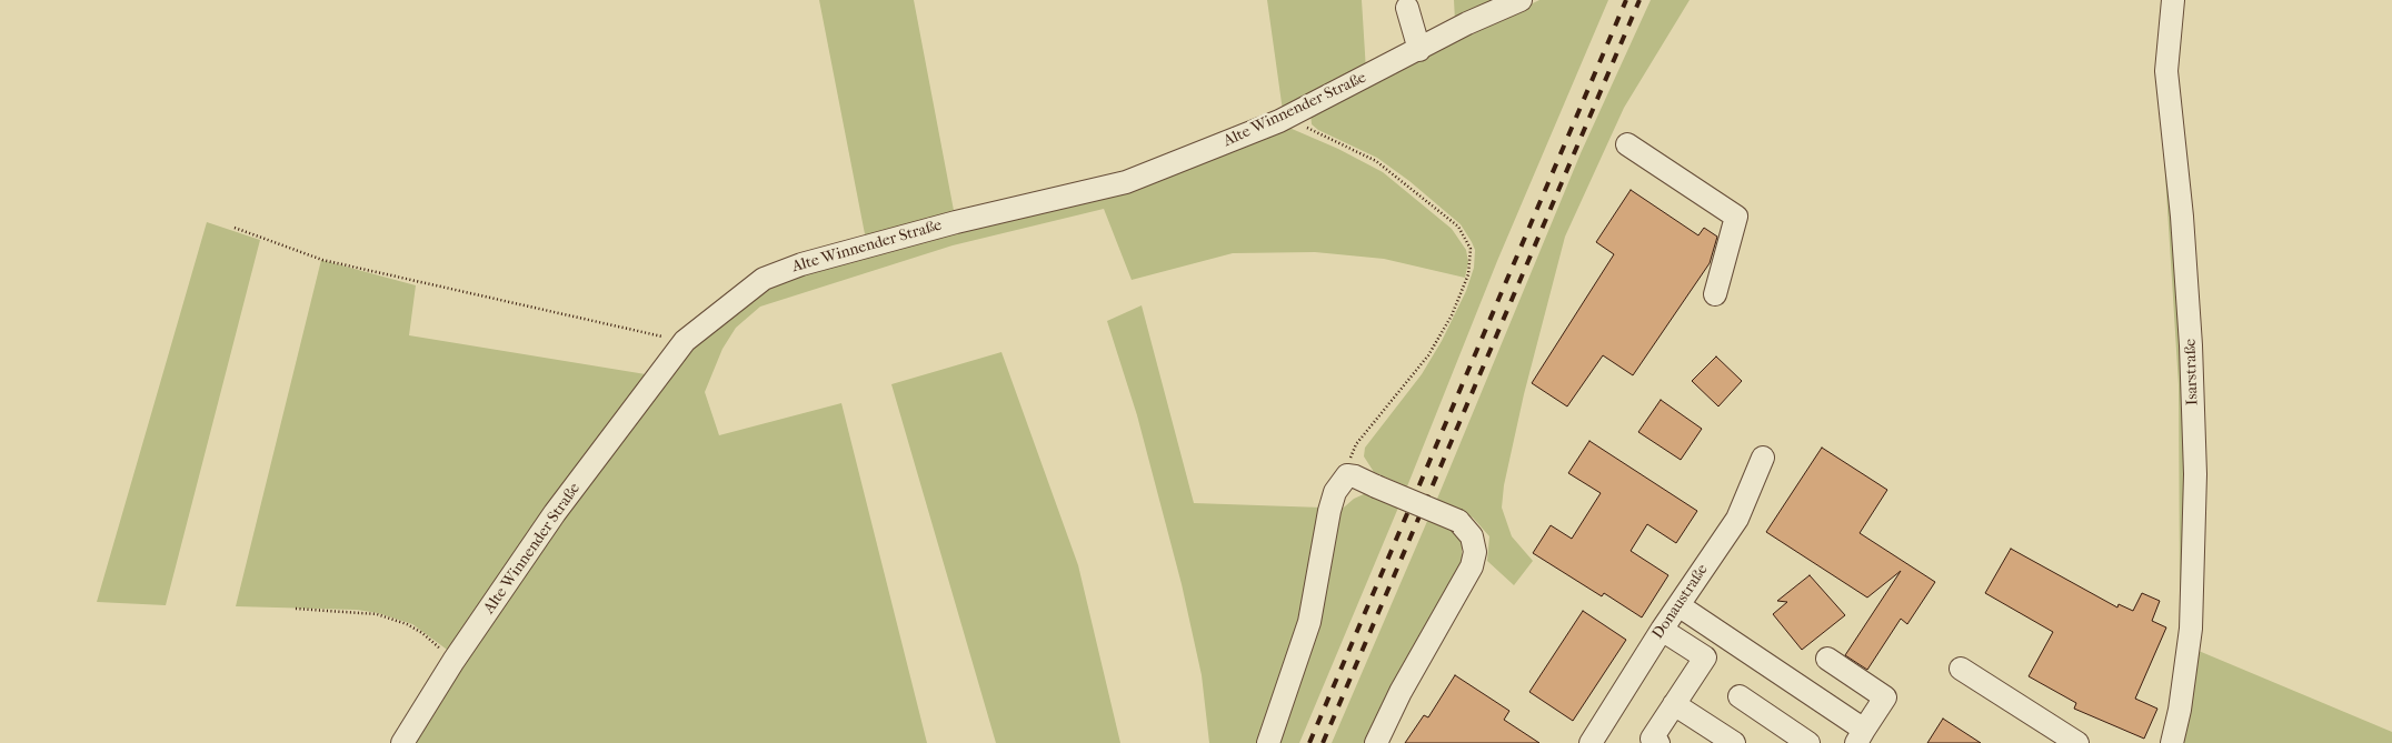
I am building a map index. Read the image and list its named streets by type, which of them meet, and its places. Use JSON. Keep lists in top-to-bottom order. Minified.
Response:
{"streets":{"street":["Alte Winnender Straße","Isarstraße","Donaustraße"]}}
